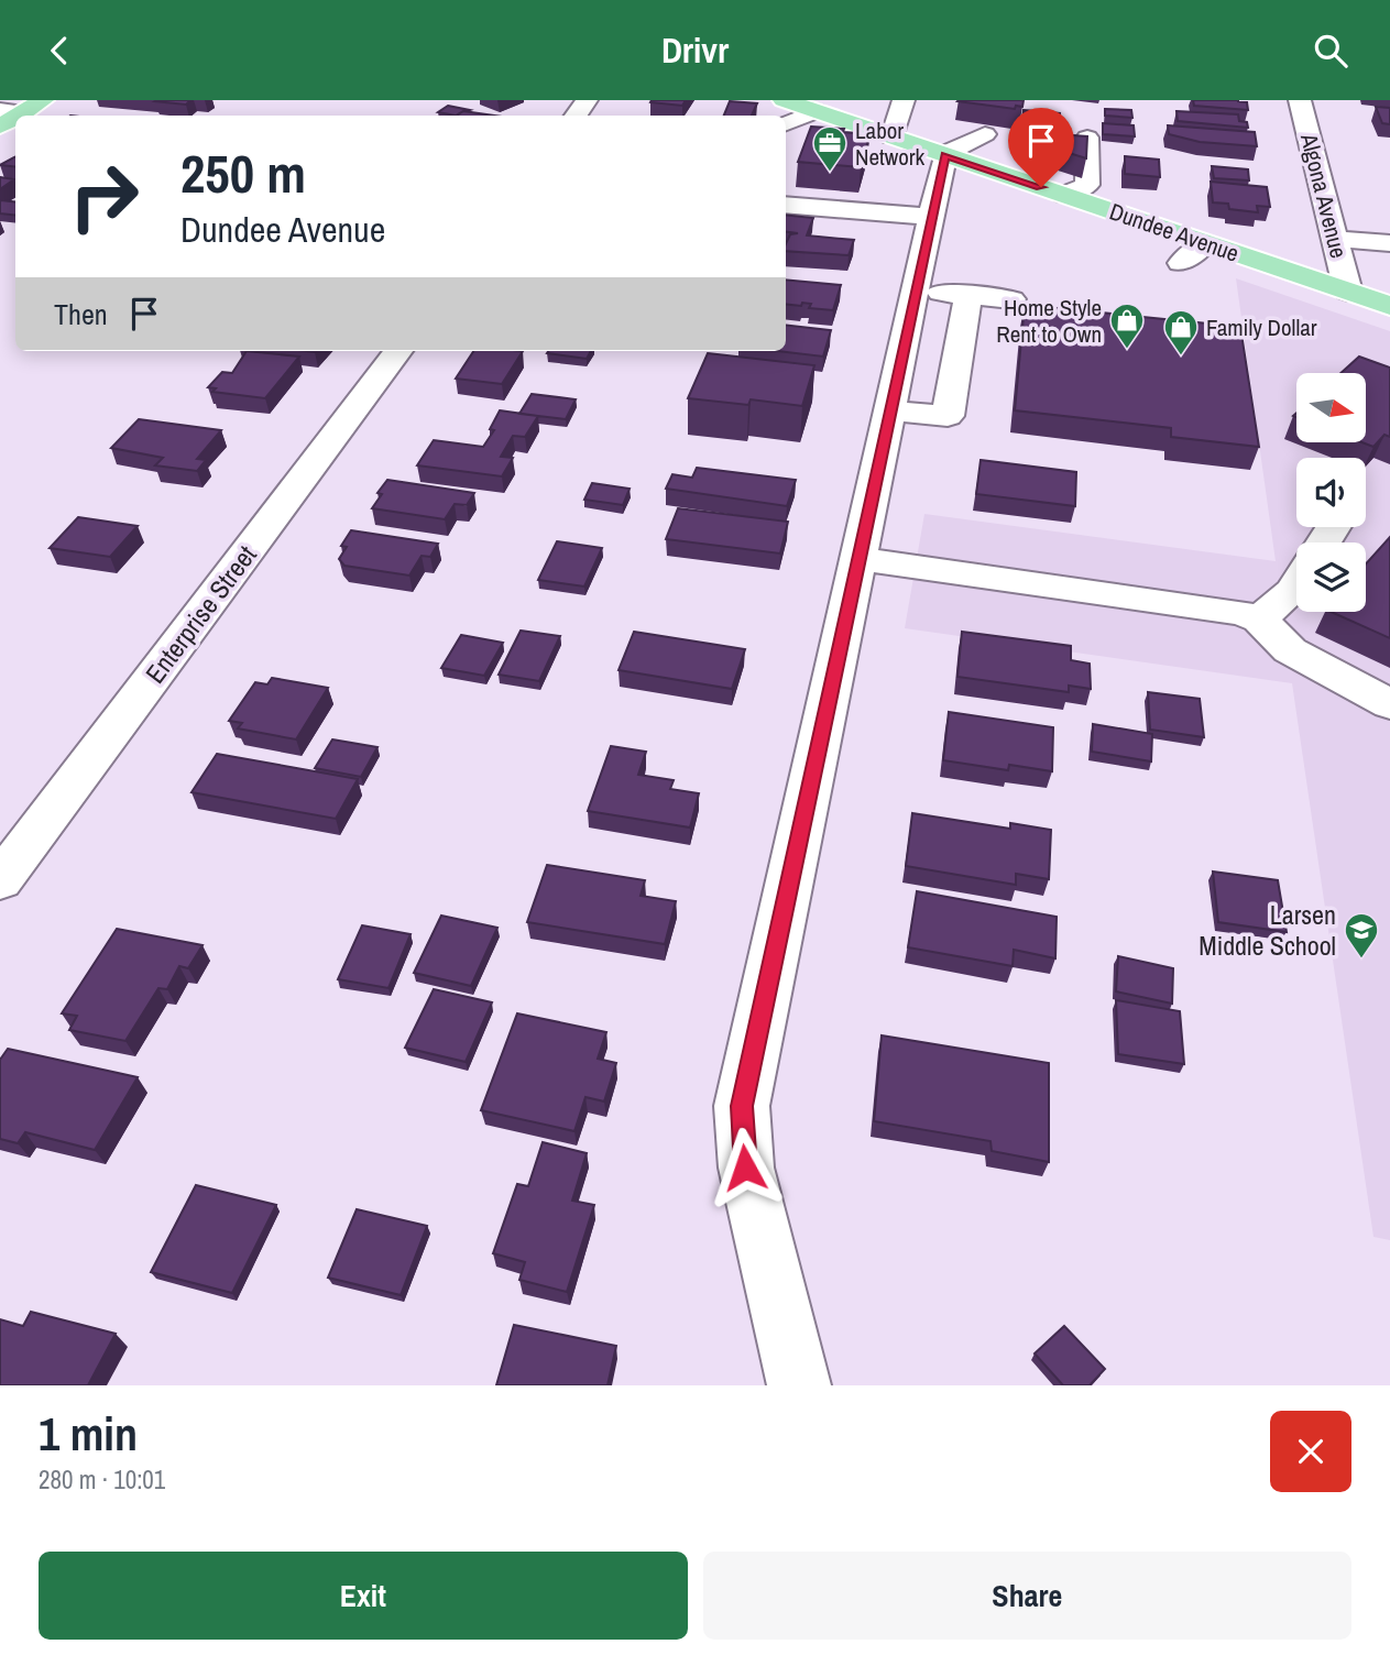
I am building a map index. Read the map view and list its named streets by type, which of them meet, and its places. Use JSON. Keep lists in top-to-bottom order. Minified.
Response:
{"streets":{"main road":["Dundee Avenue"],"street":["Algona Avenue","Enterprise Street"]},"crossings":[["Algona Avenue","Dundee Avenue"]],"places":{"office":["Labor Network"],"shop":["Home Style Rent to Own","Family Dollar"],"school or university":["Larsen Middle School"]},"north":"right","page":{"header":"Drivr","turn":["250 m","Dundee Avenue"],"then":"Then","heading":["1 min","280 m · 10:01"],"buttons":["Exit","Share"]}}
